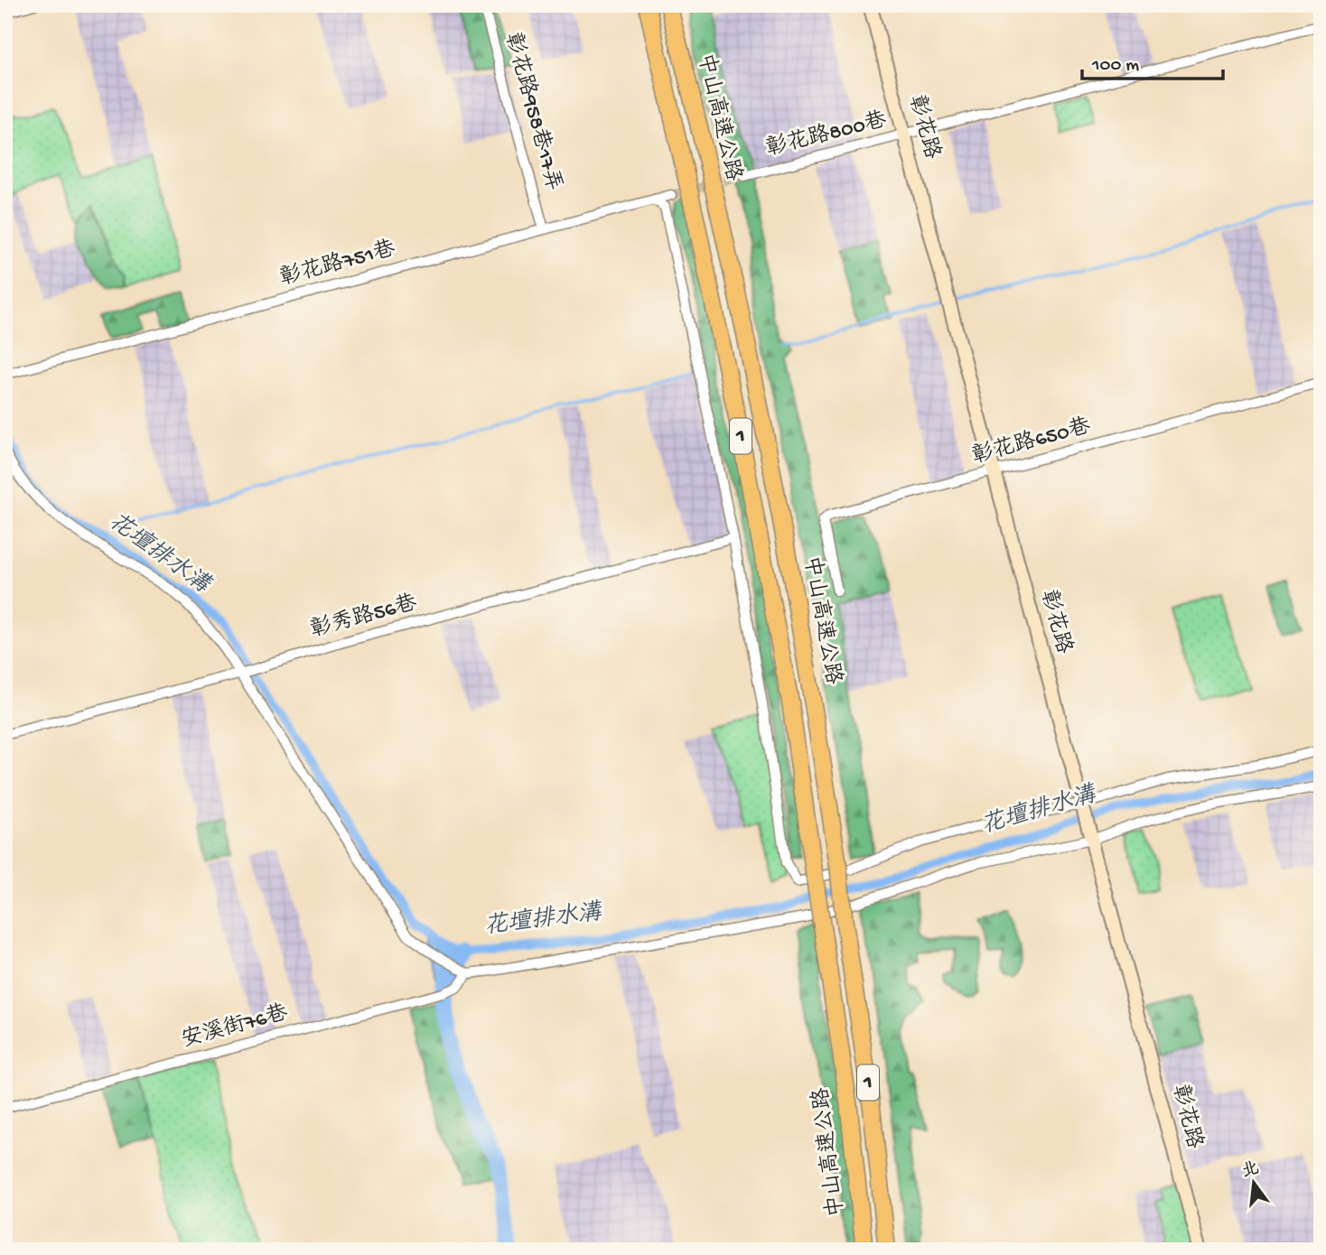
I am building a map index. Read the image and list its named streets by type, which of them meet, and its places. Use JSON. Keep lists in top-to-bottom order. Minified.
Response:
{"streets":{"highway":["中山高速公路","1"],"street":["彰花路958巷17弄","彰花路","彰花路800巷","彰花路751巷","彰花路650巷","彰秀路56巷","安溪街76巷"]},"crossings":[["彰花路958巷17弄","彰花路751巷"],["彰花路","彰花路800巷"],["彰花路","彰花路650巷"]],"water":["花壇排水溝"],"scale_bar":"100 m","north":"top"}
